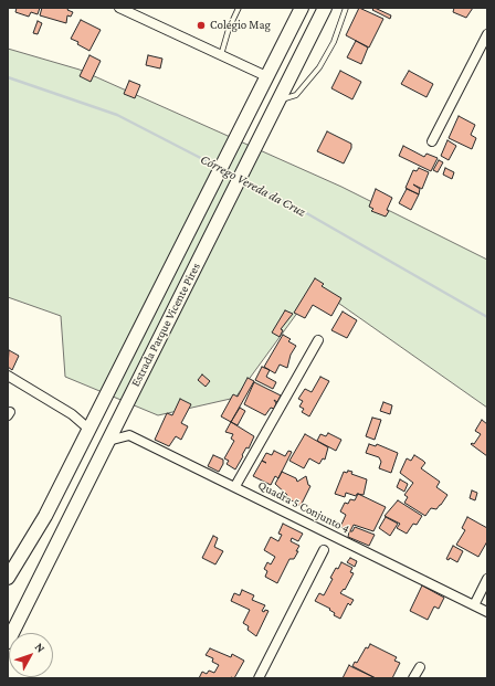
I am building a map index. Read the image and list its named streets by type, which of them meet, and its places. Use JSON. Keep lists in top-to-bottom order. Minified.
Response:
{"streets":{"main road":["Estrada Parque Vicente Pires"],"street":["Quadra 5 Conjunto 4"]},"crossings":[["Estrada Parque Vicente Pires","Quadra 5 Conjunto 4"]],"water":["Córrego Vereda da Cruz"],"places":["Colégio Mag"],"north":"top right"}
